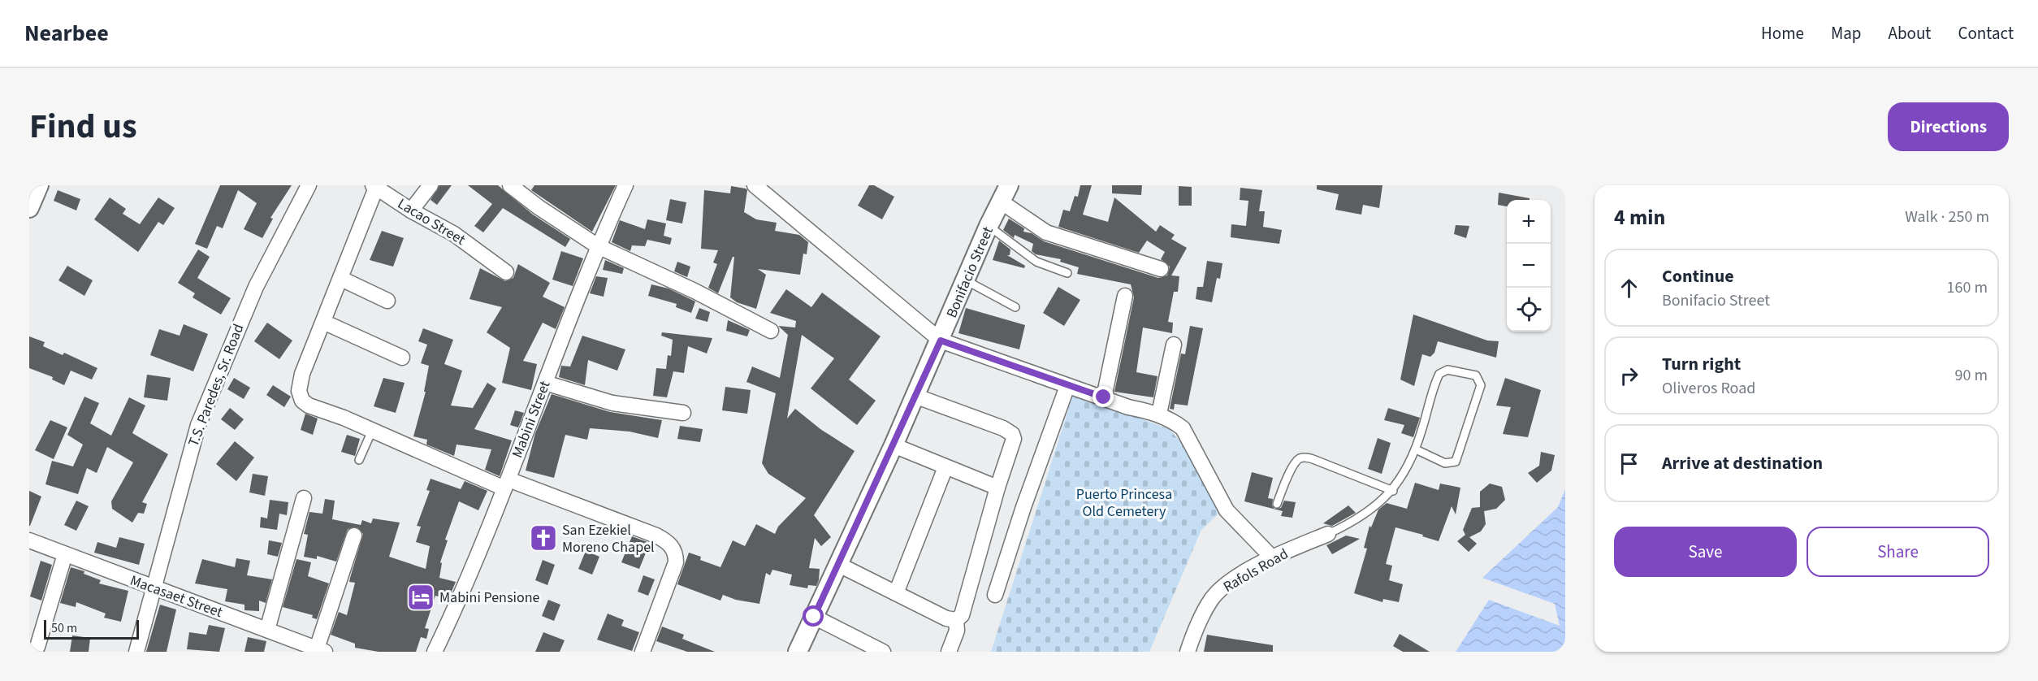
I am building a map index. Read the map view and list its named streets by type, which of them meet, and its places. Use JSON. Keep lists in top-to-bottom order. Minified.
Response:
{"streets":{"street":["Lacao Street","Bonifacio Street","T.S. Paredes, Sr. Road","Mabini Street","Rafols Road","Macasaet Street"]},"crossings":[["T.S. Paredes, Sr. Road","Macasaet Street"]],"parks":["Puerto Princesa Old Cemetery"],"places":{"church":["San Ezekiel Moreno Chapel"],"hotel":["Mabini Pensione"]},"scale_bar":"50 m","page":{"header":"Nearbee","nav":["Home","Map","About","Contact"],"title":"Find us","buttons":["Directions",["Save","Share"]],"heading":["4 min","Walk · 250 m"],"map_buttons":["+","−"],"list":[["Continue","Bonifacio Street","160 m"],["Turn right","Oliveros Road","90 m"],"Arrive at destination"],"scale":"50 m"}}
